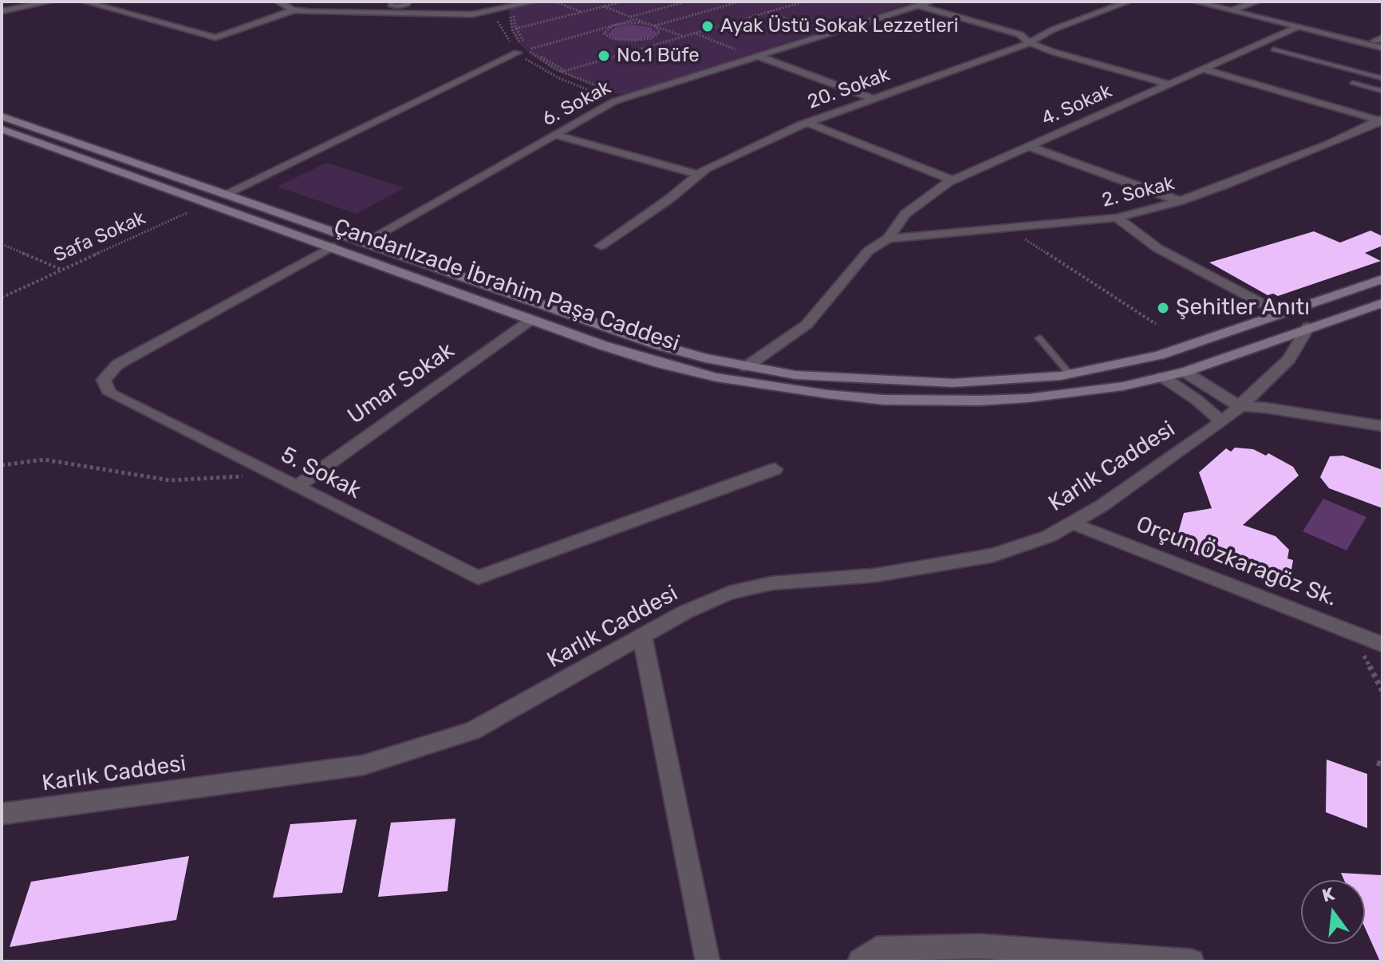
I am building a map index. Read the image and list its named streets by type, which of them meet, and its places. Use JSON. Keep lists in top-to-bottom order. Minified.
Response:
{"streets":{"main road":["Çandarlızade İbrahim Paşa Caddesi"],"street":["20. Sokak","6. Sokak","4. Sokak","2. Sokak","Umar Sokak","Karlık Caddesi","5. Sokak","Orçun Özkaragöz Sk."],"path":["Safa Sokak"]},"crossings":[["6. Sokak","Çandarlızade İbrahim Paşa Caddesi"],["4. Sokak","2. Sokak"],["4. Sokak","Çandarlızade İbrahim Paşa Caddesi"],["Safa Sokak","Çandarlızade İbrahim Paşa Caddesi"],["Çandarlızade İbrahim Paşa Caddesi","Umar Sokak"],["Çandarlızade İbrahim Paşa Caddesi","Karlık Caddesi"],["Çandarlızade İbrahim Paşa Caddesi","5. Sokak"],["Umar Sokak","5. Sokak"],["Karlık Caddesi","Orçun Özkaragöz Sk."]],"places":["Ayak Üstü Sokak Lezzetleri","No.1 Büfe","Şehitler Anıtı"],"north":"top"}
